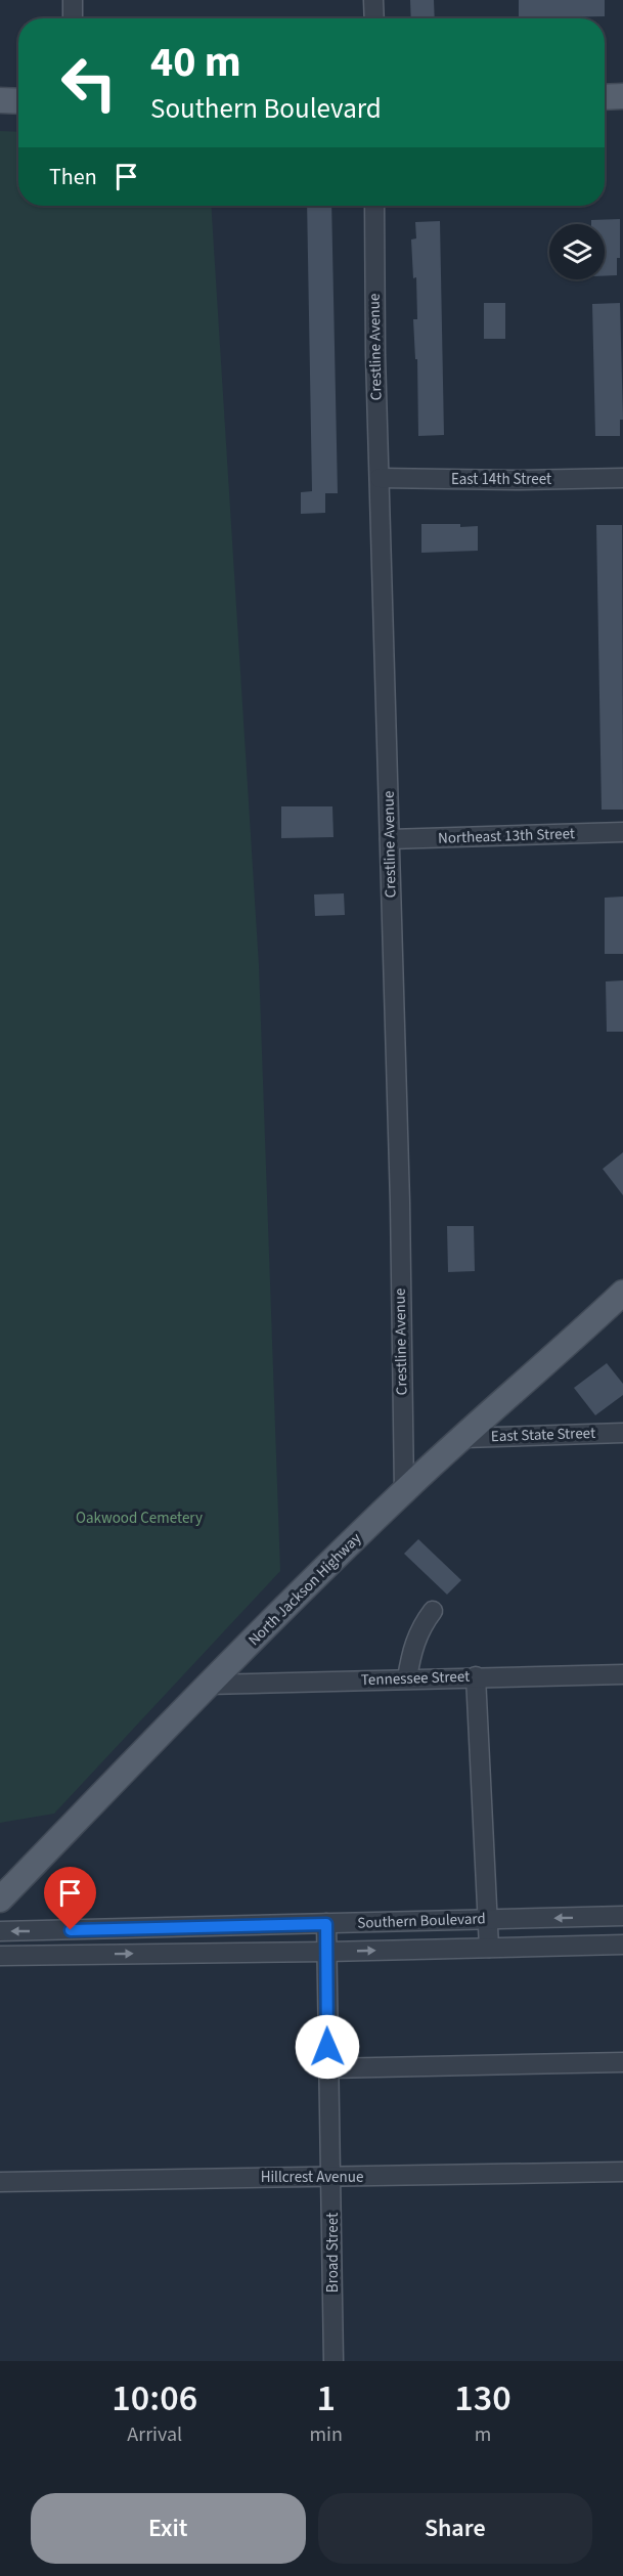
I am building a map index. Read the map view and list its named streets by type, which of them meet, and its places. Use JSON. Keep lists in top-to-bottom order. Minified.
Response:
{"streets":{"main road":["North Jackson Highway"],"street":["Crestline Avenue","East 14th Street","Northeast 13th Street","East State Street","Tennessee Street","Southern Boulevard","Hillcrest Avenue","Broad Street"]},"crossings":[["Crestline Avenue","East 14th Street"],["Crestline Avenue","Northeast 13th Street"],["Crestline Avenue","North Jackson Highway"],["East State Street","North Jackson Highway"],["North Jackson Highway","Tennessee Street"],["Southern Boulevard","Broad Street"],["Hillcrest Avenue","Broad Street"]],"parks":["Oakwood Cemetery"],"page":{"turn":["40 m","Southern Boulevard"],"then":"Then","eta":["10:06","Arrival","1","min","130","m"],"buttons":["Exit","Share"]}}
